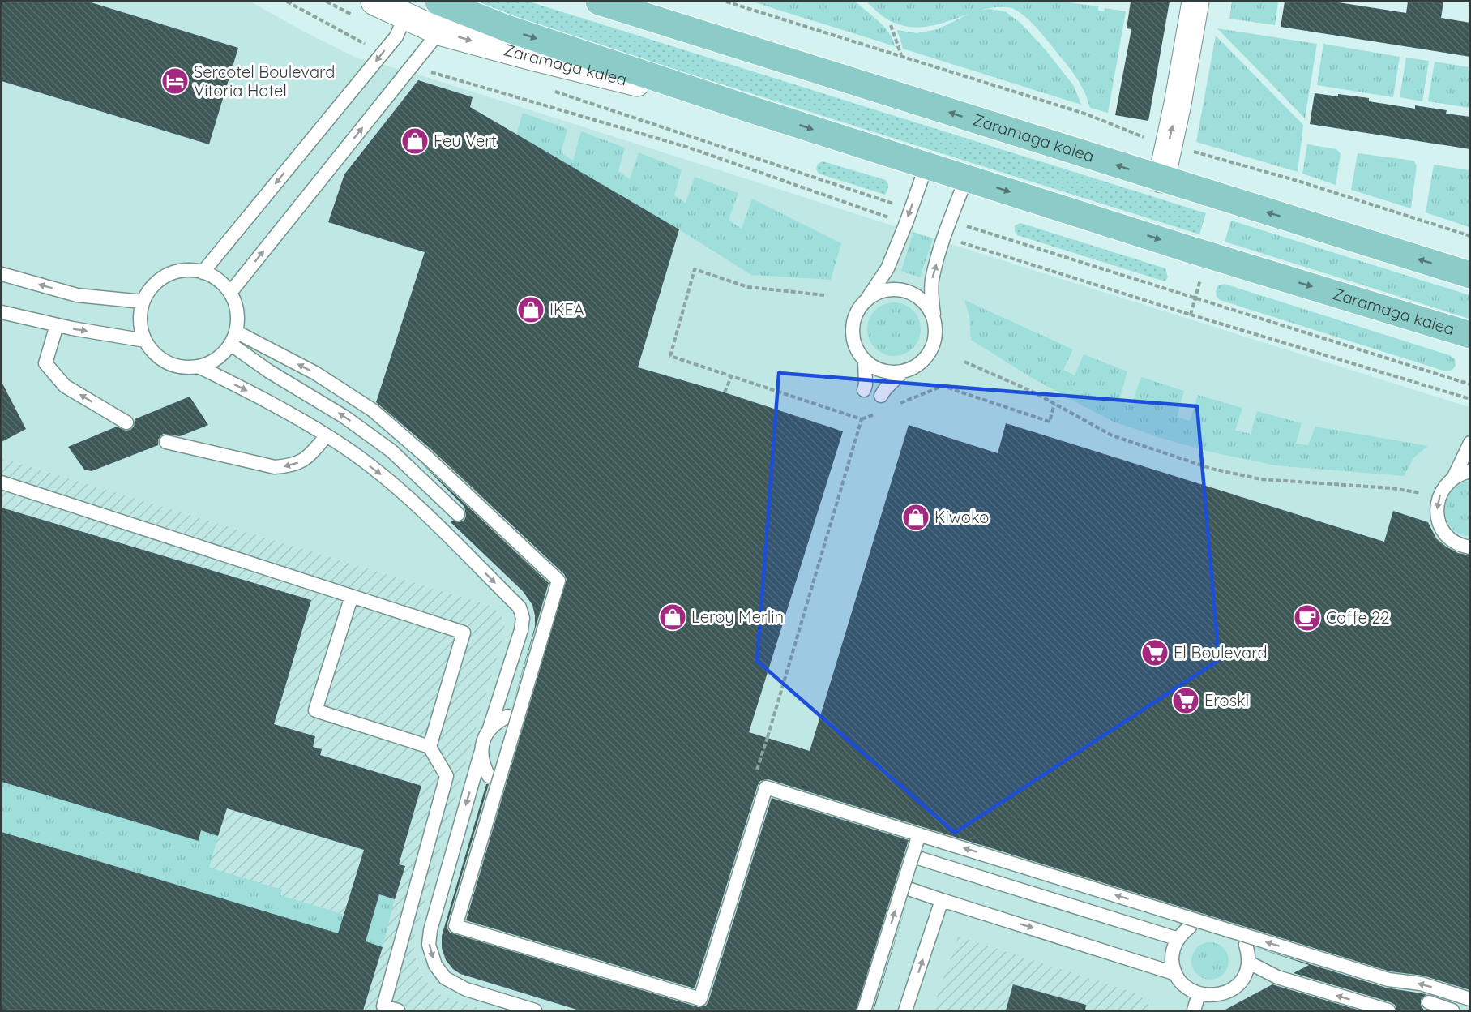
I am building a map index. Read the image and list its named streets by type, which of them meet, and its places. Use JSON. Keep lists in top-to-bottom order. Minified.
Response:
{"streets":{"main road":["Zaramaga kalea"]},"places":{"hotel":["Sercotel Boulevard Vitoria Hotel"],"shop":["Feu Vert","IKEA","Kiwoko","Leroy Merlin"],"cafe":["Coffe 22"],"supermarket":["El Boulevard","Eroski"]}}
